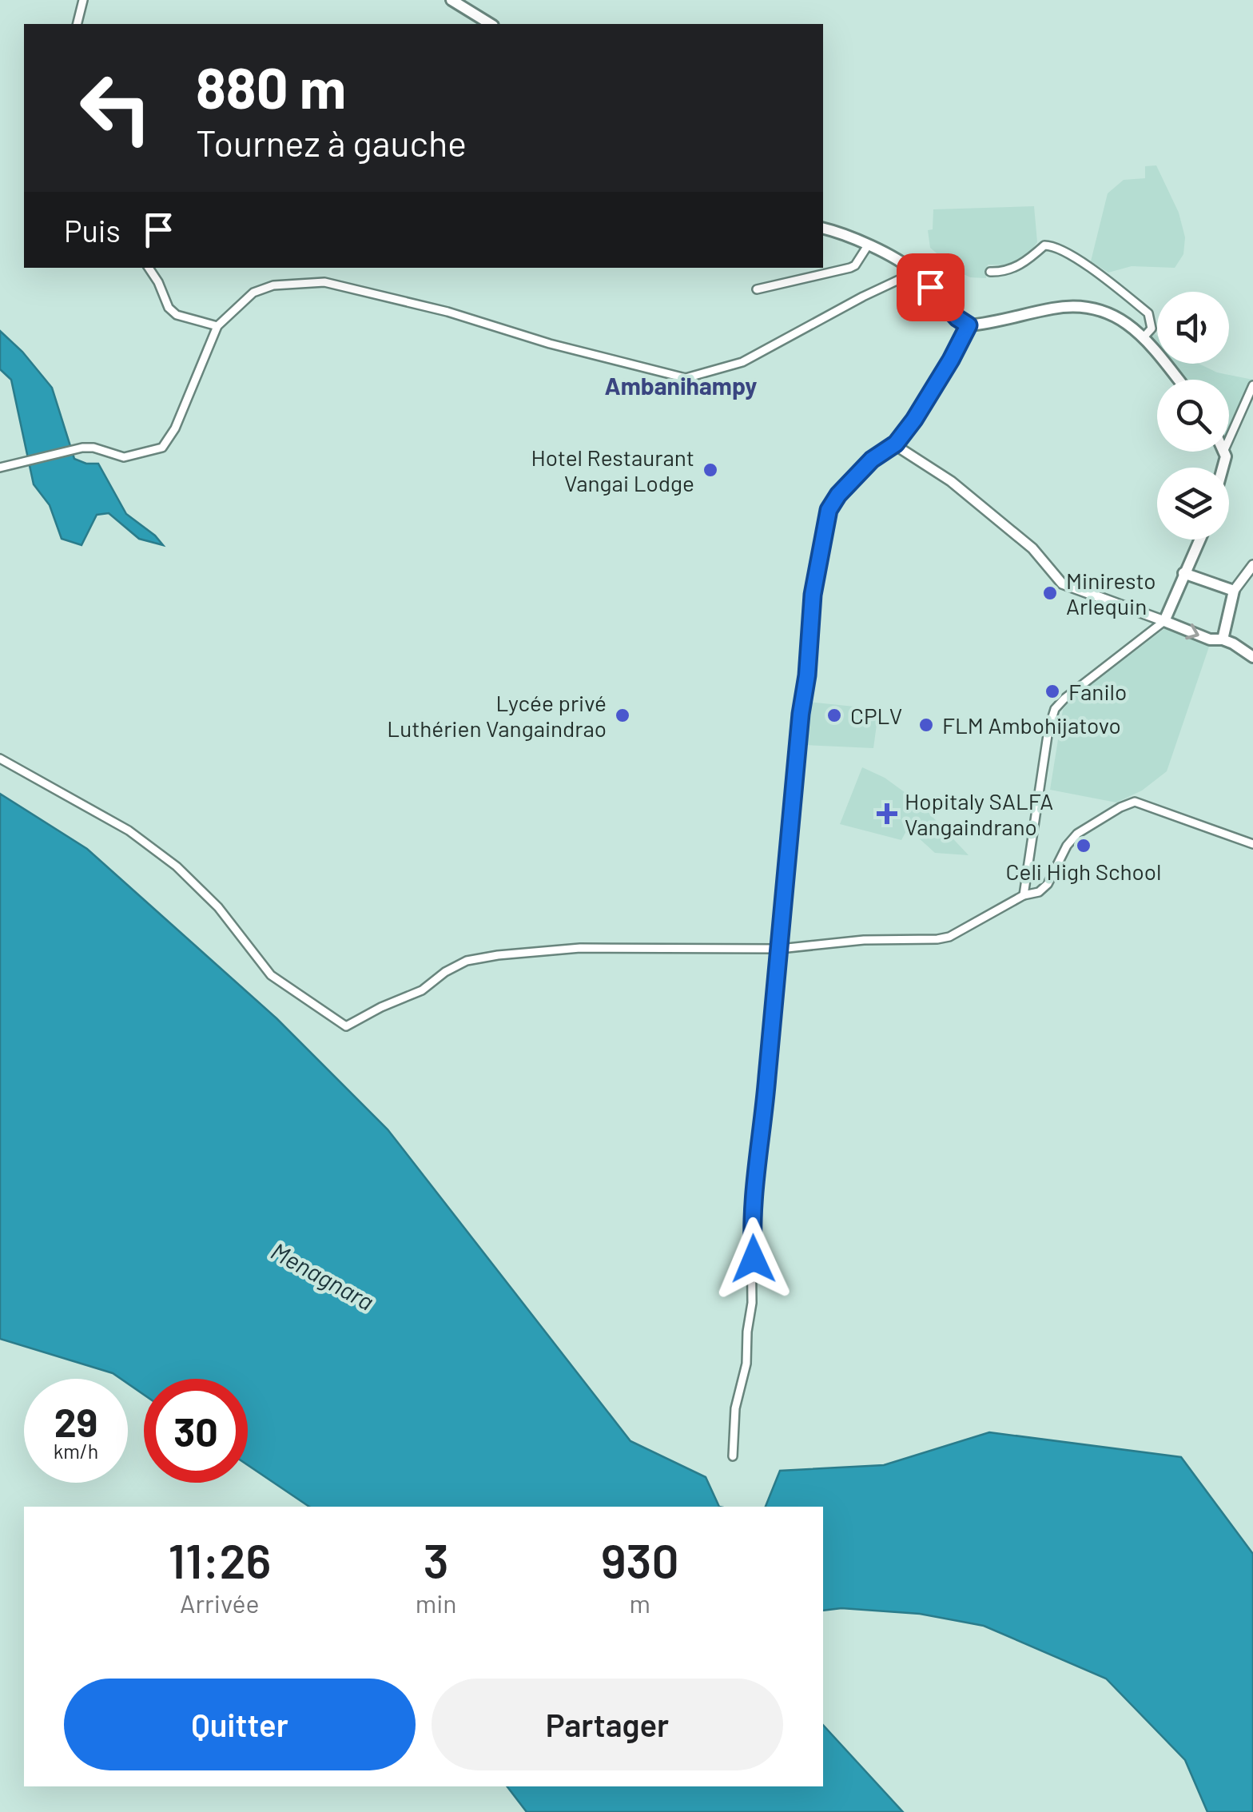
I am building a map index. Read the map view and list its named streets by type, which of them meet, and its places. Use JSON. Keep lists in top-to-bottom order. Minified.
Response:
{"districts":["Ambanihampy"],"water":["Menagnara"],"places":{"other":["Hotel Restaurant Vangai Lodge","Miniresto Arlequin","Fanilo","Lycée privé Luthérien Vangaindrao","CPLV","FLM Ambohijatovo","Celi High School"],"health":["Hopitaly SALFA Vangaindrano"]},"page":{"turn":["880 m","Tournez à gauche"],"then":"Puis","speed":"29 km/h","limit":"30","eta":["11:26","Arrivée","3","min","930","m"],"buttons":["Quitter","Partager"]}}
